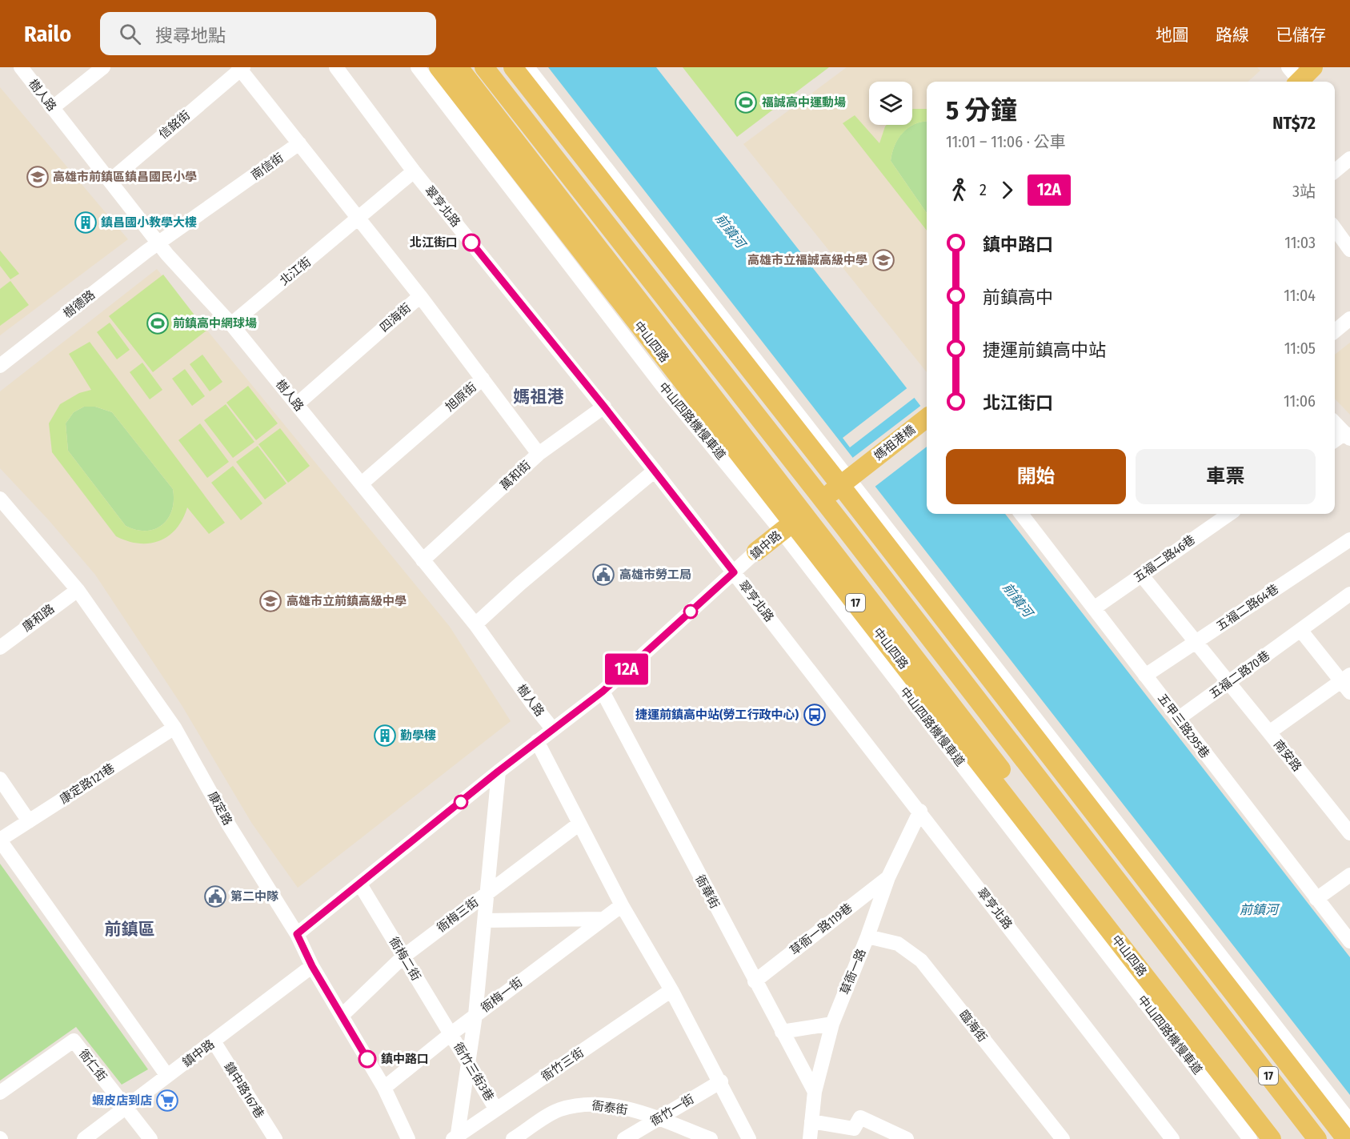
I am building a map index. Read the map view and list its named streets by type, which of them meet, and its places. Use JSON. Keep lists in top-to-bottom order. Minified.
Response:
{"streets":{"main road":["中山四路","媽祖港橋","鎮中路","17"],"street":["樹人路","信銘街","南信街","翠亨北路","北江街","樹德路","四海街","旭原街","中山四路機慢車道","萬和街","五福二路46巷","五福二路64巷","康和路","五福二路70巷","五甲三路295巷","南安路","康定路121巷","康定路","衙華街","衙梅三街","草衙一路119巷","衙梅二街","草衙一路","衙梅一街","臨海街","衙竹三街","衙仁街","衙竹三街3巷","鎮中路167巷","衙泰街","衙竹一街"]},"crossings":[["樹人路","信銘街"],["樹人路","南信街"],["樹人路","北江街"],["樹人路","樹德路"],["樹人路","四海街"],["樹人路","旭原街"],["樹人路","萬和街"],["樹人路","鎮中路"],["南信街","樹德路"],["翠亨北路","北江街"],["翠亨北路","鎮中路"],["翠亨北路","草衙一路"],["北江街","四海街"],["四海街","旭原街"],["中山四路","中山四路機慢車道"],["中山四路","鎮中路"],["旭原街","萬和街"],["中山四路機慢車道","鎮中路"],["媽祖港橋","鎮中路"],["媽祖港橋","17"],["鎮中路","17"],["鎮中路","康定路"],["鎮中路","衙華街"],["鎮中路","衙梅二街"],["鎮中路","衙仁街"],["鎮中路","鎮中路167巷"],["五福二路46巷","五甲三路295巷"],["五福二路64巷","五甲三路295巷"],["康和路","康定路"],["五福二路70巷","五甲三路295巷"],["康定路121巷","康定路"],["康定路","衙梅三街"],["康定路","衙梅一街"],["衙華街","草衙一路119巷"],["衙華街","草衙一路"],["衙梅三街","衙梅二街"],["草衙一路119巷","草衙一路"],["衙梅二街","衙梅一街"],["衙梅二街","衙竹三街3巷"],["草衙一路","臨海街"],["衙梅一街","衙竹三街3巷"],["衙竹三街","衙竹三街3巷"],["衙泰街","衙竹一街"]],"districts":["媽祖港","前鎮區"],"water":["前鎮河"],"places":{"sports":["福誠高中運動場","前鎮高中網球場"],"school or university":["高雄市前鎮區鎮昌國民小學","高雄市立福誠高級中學","高雄市立前鎮高級中學"],"building":["鎮昌國小教學大樓","勤學樓"],"other":["北江街口","鎮中路口"],"public building":["高雄市勞工局","第二中隊"],"bus stop":["捷運前鎮高中站(勞工行政中心)"],"supermarket":["蝦皮店到店"]},"lines":["bus line 12A"],"page":{"header":"Railo","search":"搜尋地點","nav":["地圖","路線","已儲存"],"on_map":"12A","heading":["5 分鐘","11:01 – 11:06 · 公車","NT$72"],"legs":["2","12A","3站"],"list":[{"name":"鎮中路口","value":"11:03"},{"name":"前鎮高中","value":"11:04"},{"name":"捷運前鎮高中站","value":"11:05"},{"name":"北江街口","value":"11:06"}],"buttons":["開始","車票"]}}
